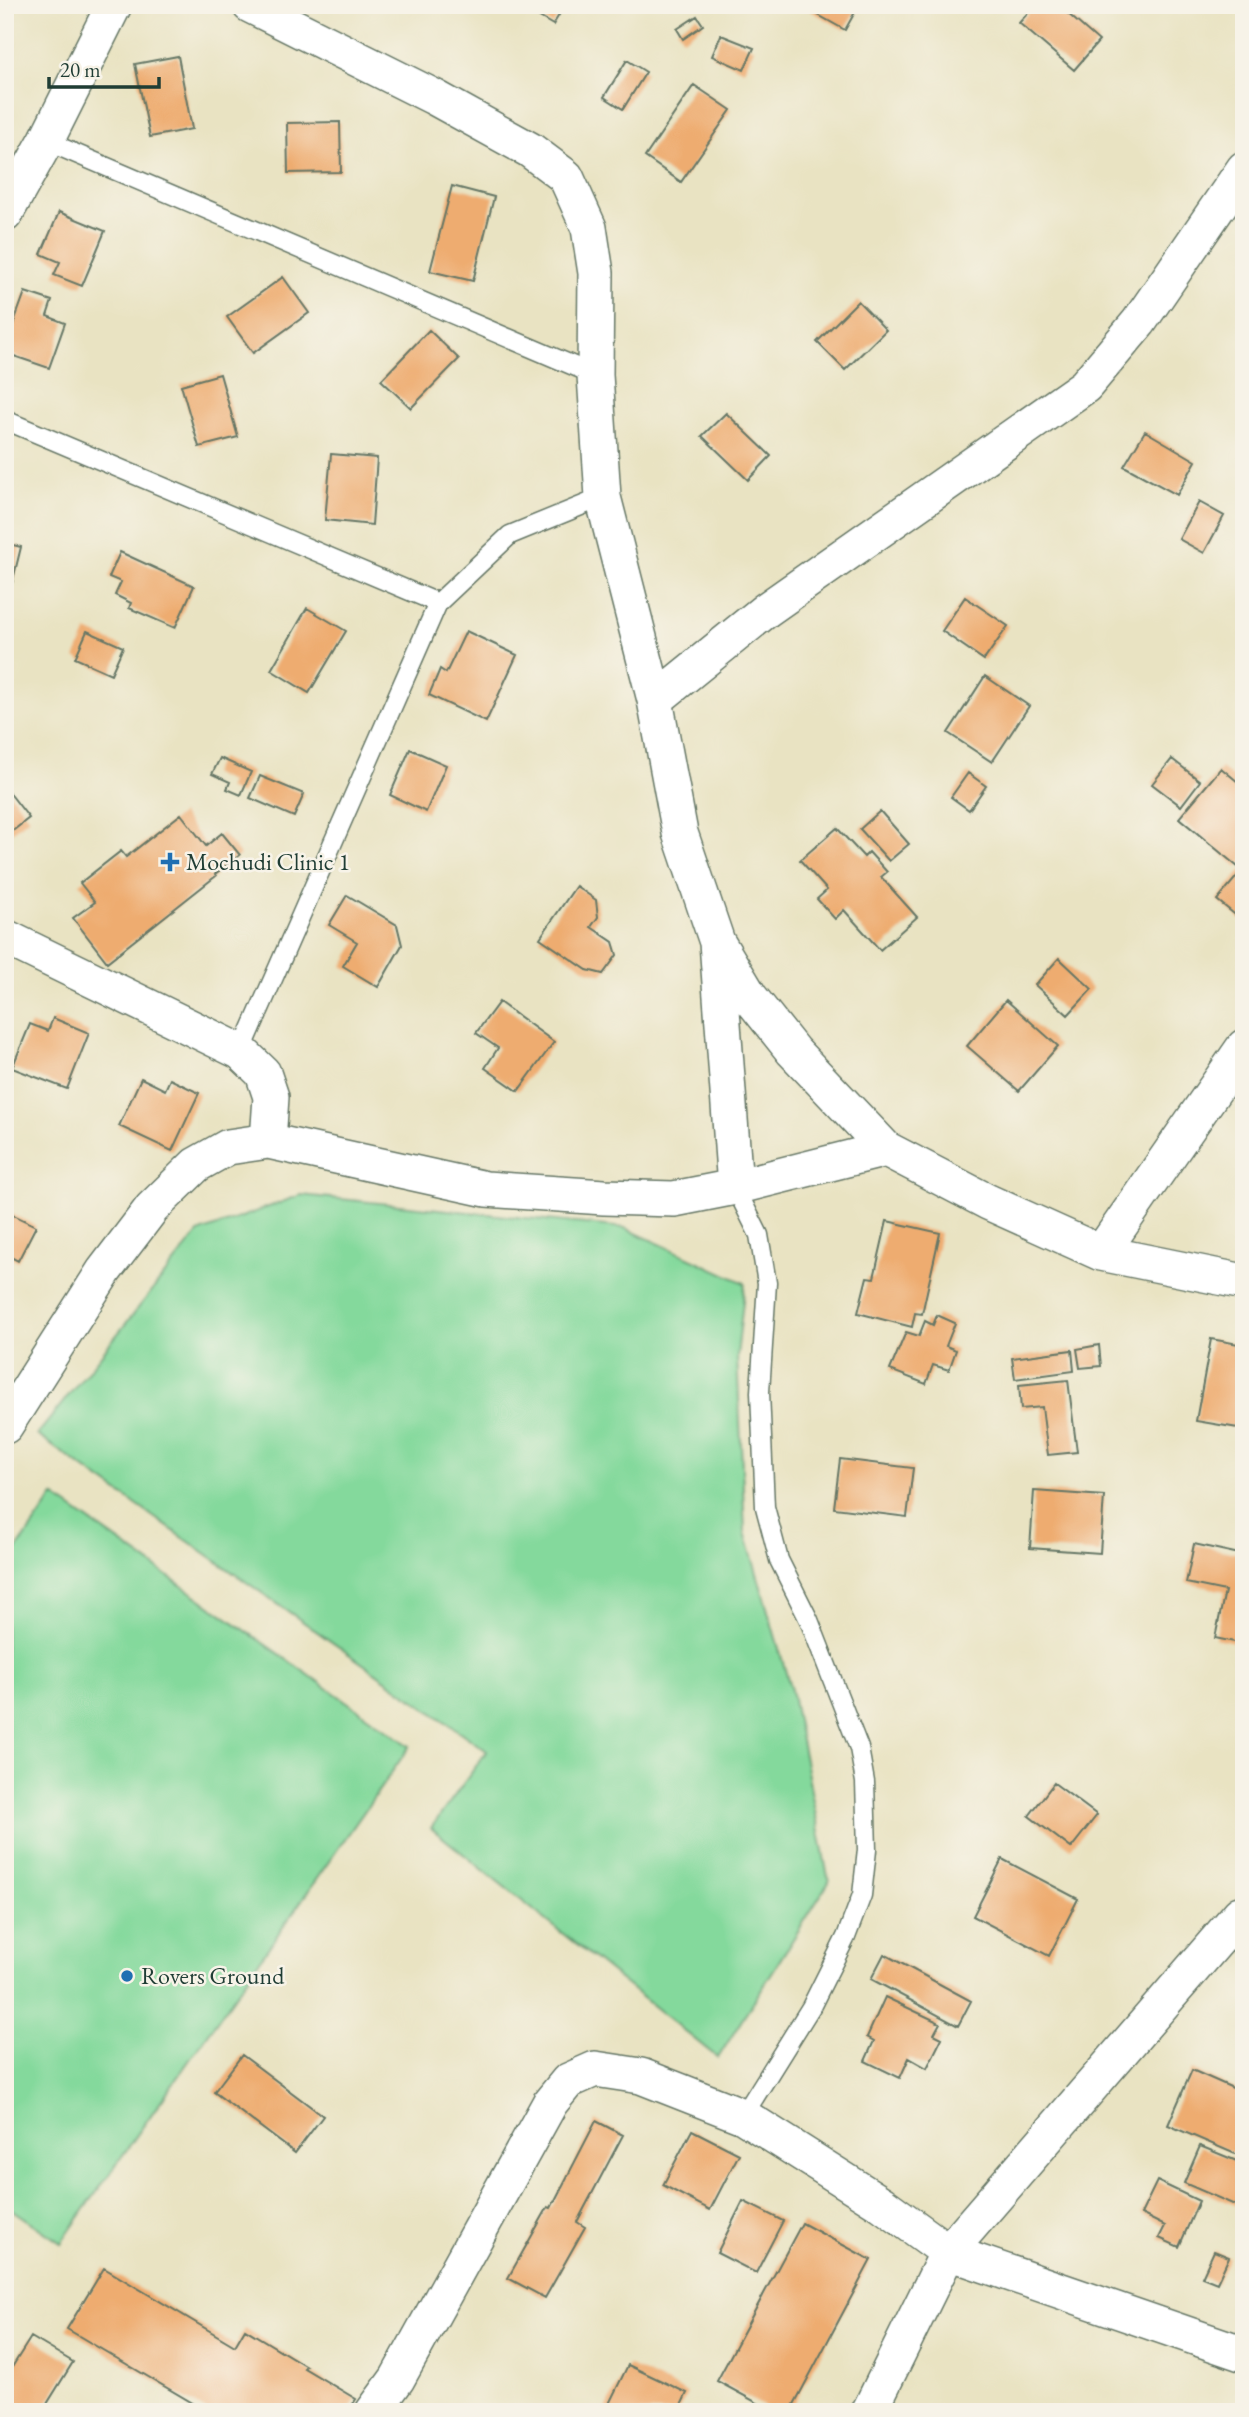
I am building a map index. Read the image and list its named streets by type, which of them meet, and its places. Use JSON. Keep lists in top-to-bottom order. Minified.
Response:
{"places":{"health":["Mochudi Clinic 1"],"other":["Rovers Ground"]},"scale_bar":"20 m"}
